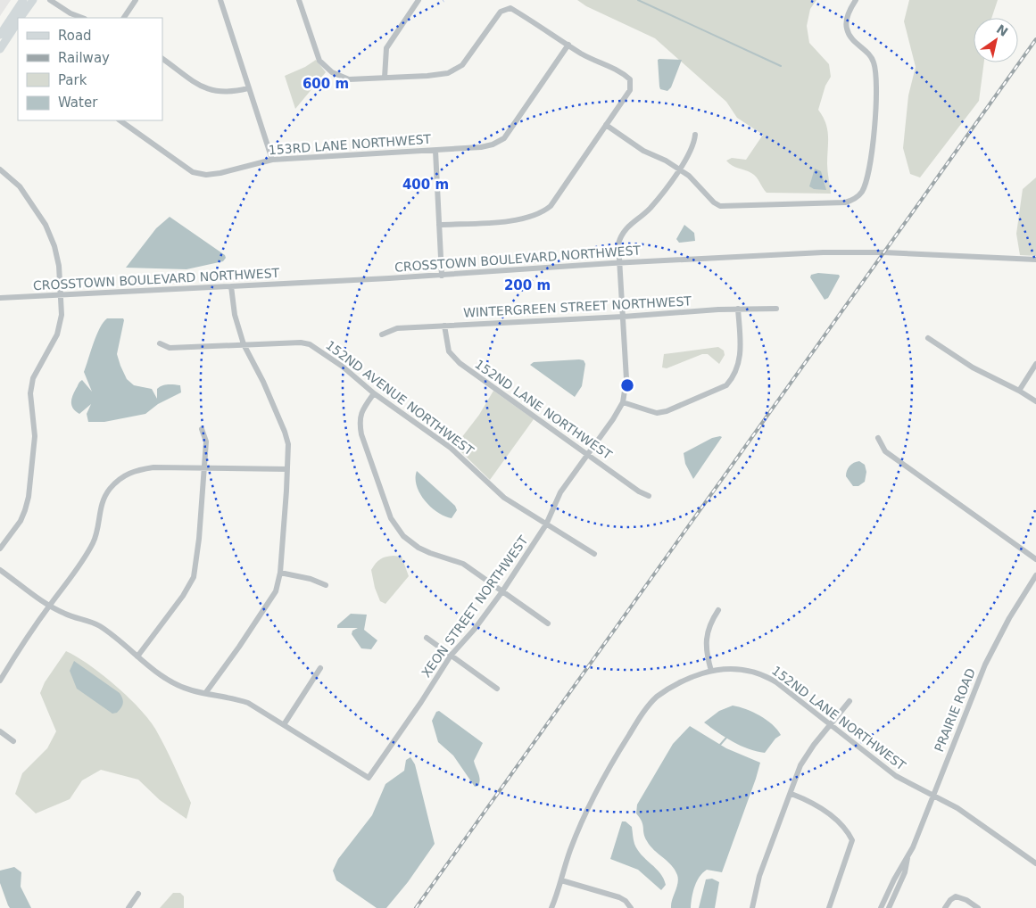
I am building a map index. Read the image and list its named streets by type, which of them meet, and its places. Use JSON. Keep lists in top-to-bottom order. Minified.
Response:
{"streets":{"street":["153RD LANE NORTHWEST","CROSSTOWN BOULEVARD NORTHWEST","WINTERGREEN STREET NORTHWEST","152ND AVENUE NORTHWEST","152ND LANE NORTHWEST","XEON STREET NORTHWEST","PRAIRIE ROAD"]},"crossings":[["CROSSTOWN BOULEVARD NORTHWEST","XEON STREET NORTHWEST"],["WINTERGREEN STREET NORTHWEST","152ND LANE NORTHWEST"],["WINTERGREEN STREET NORTHWEST","XEON STREET NORTHWEST"],["152ND AVENUE NORTHWEST","XEON STREET NORTHWEST"],["152ND LANE NORTHWEST","XEON STREET NORTHWEST"],["152ND LANE NORTHWEST","PRAIRIE ROAD"]],"legend":["Road","Railway","Park","Water"],"north":"top right","rings":["600 m","400 m","200 m"]}
